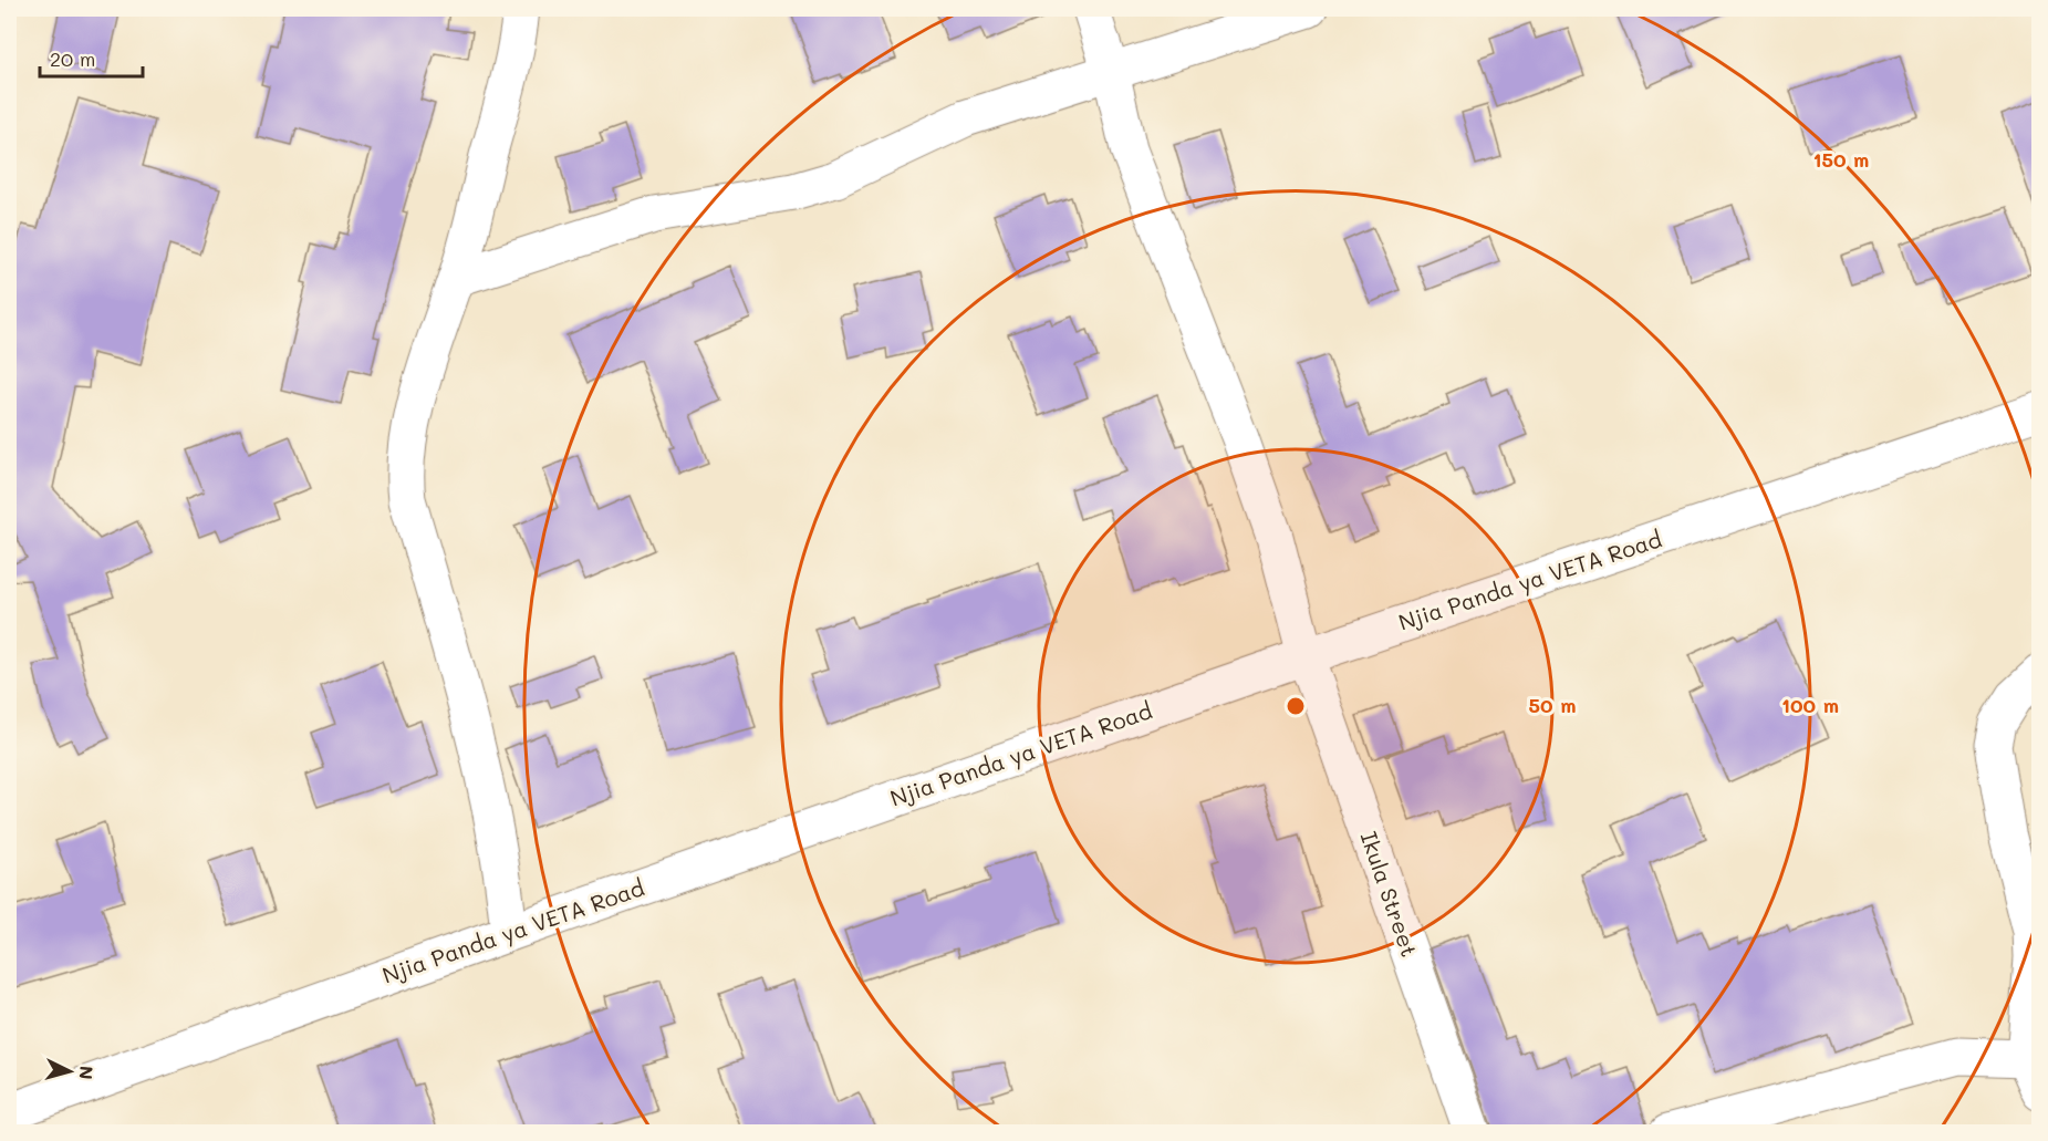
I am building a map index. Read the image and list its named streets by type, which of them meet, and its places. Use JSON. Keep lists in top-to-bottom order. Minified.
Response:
{"streets":{"street":["Njia Panda ya VETA Road","Ikula Street"]},"crossings":[["Njia Panda ya VETA Road","Ikula Street"]],"scale_bar":"20 m","north":"right","rings":["150 m","50 m","100 m"]}
